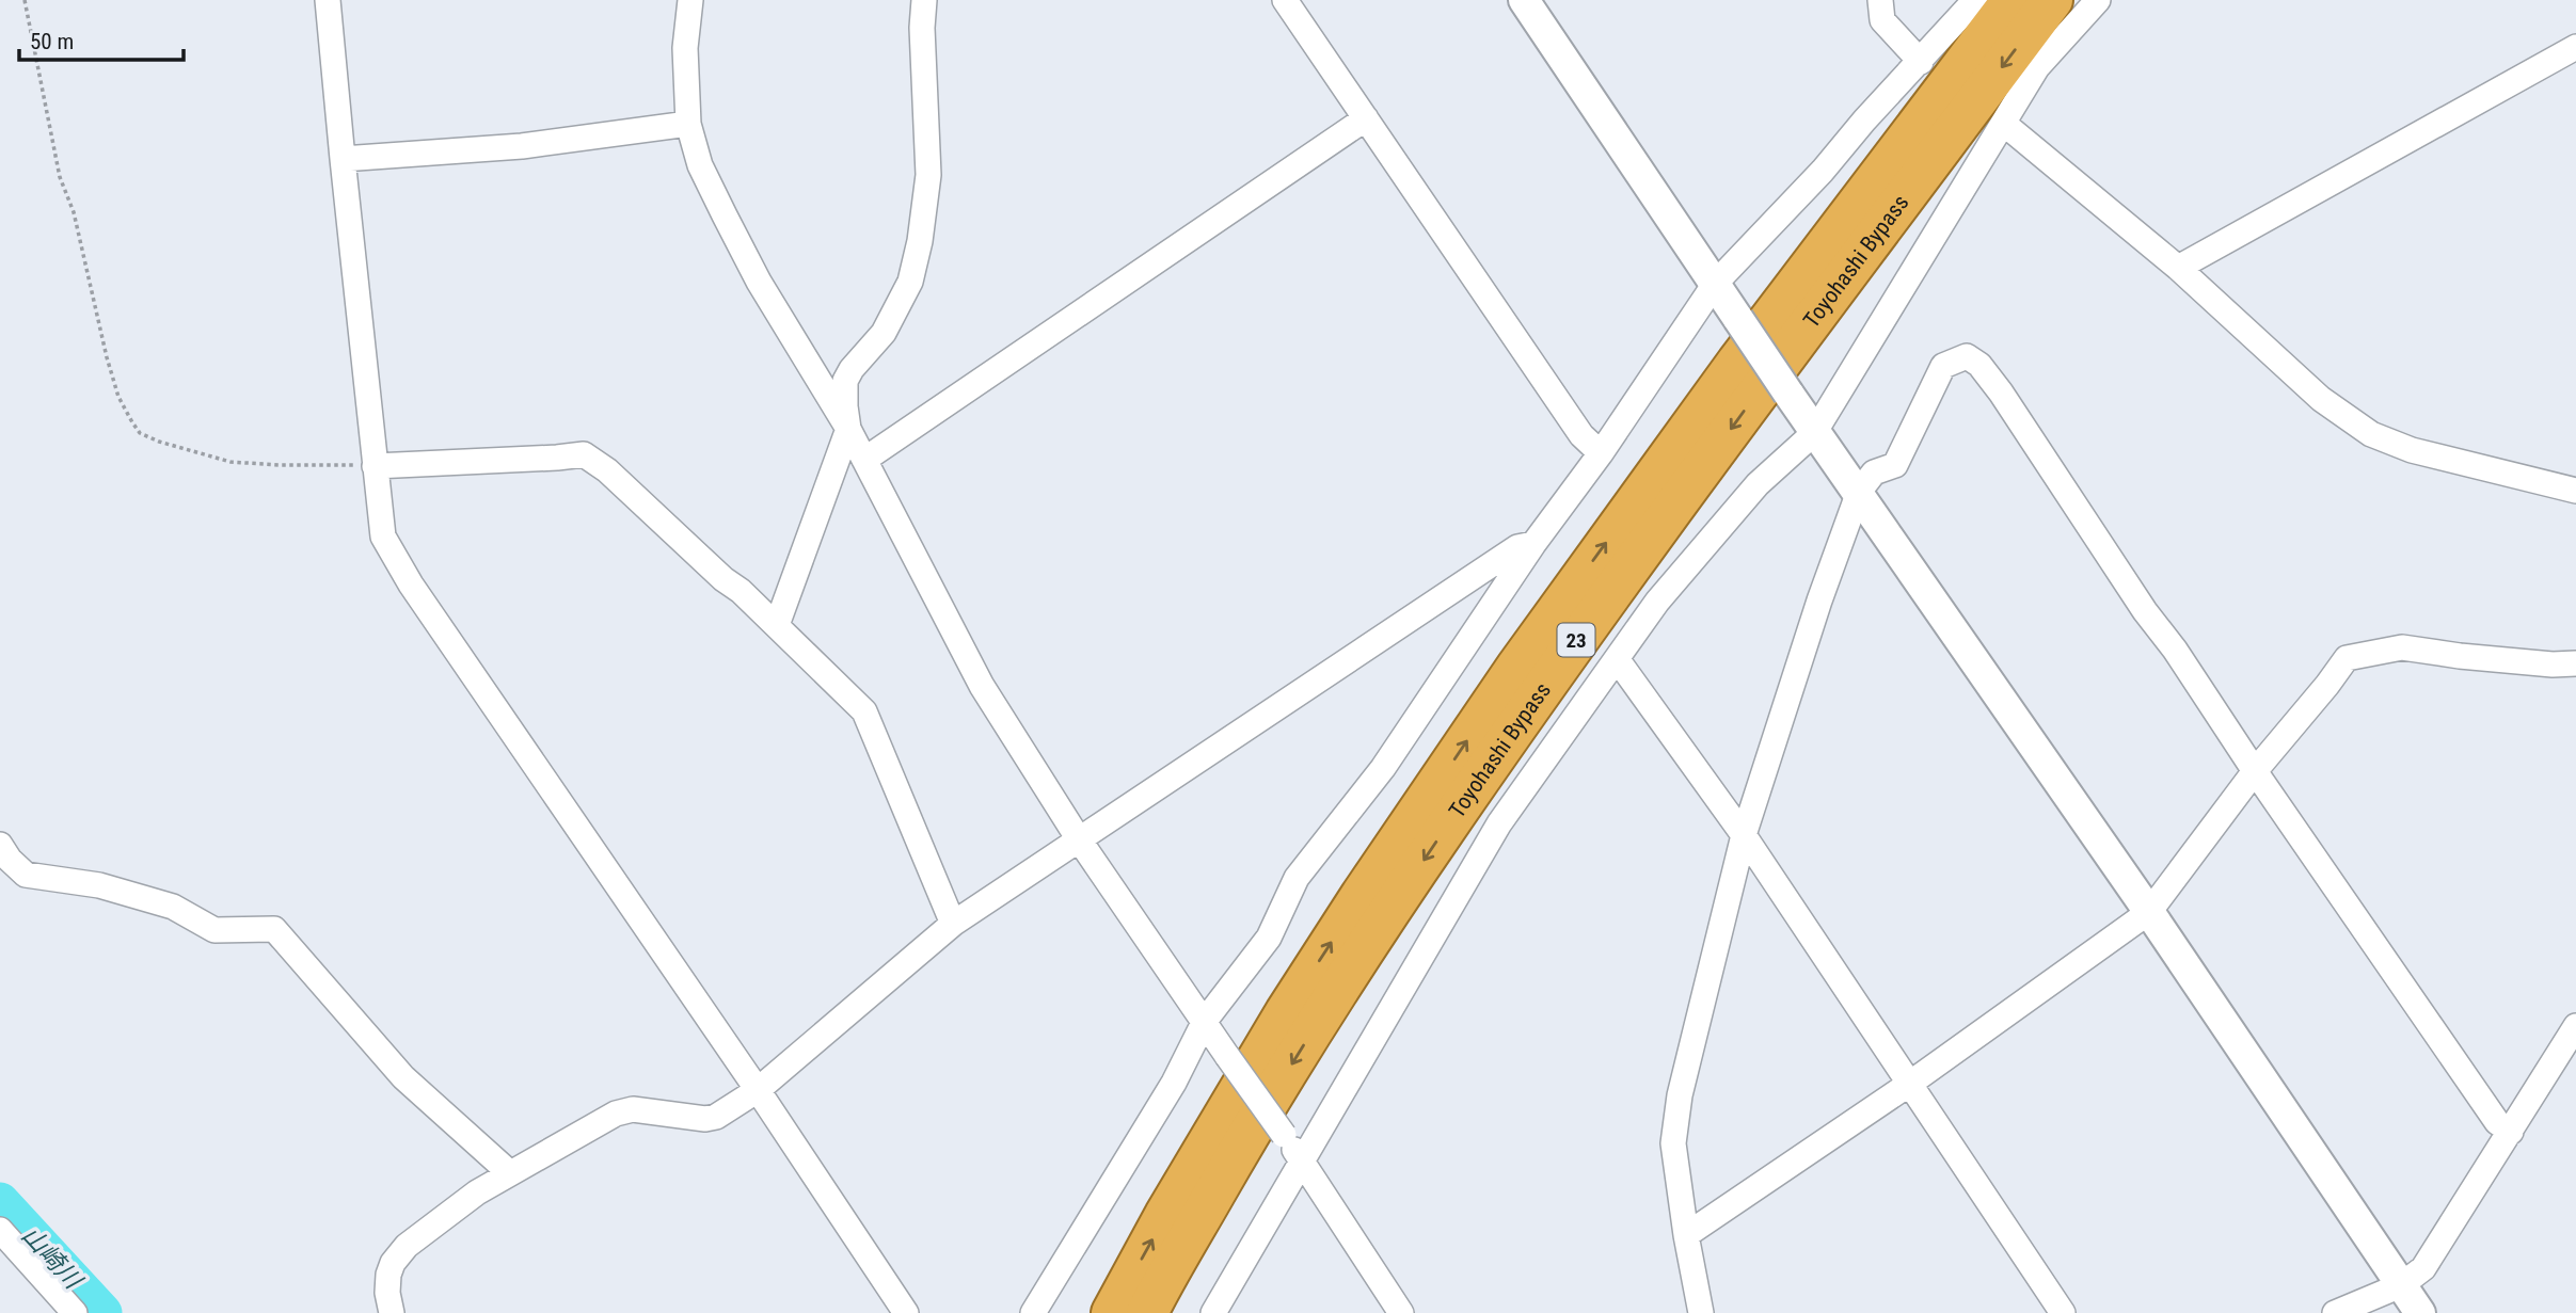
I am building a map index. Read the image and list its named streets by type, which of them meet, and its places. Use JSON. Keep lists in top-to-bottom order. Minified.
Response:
{"streets":{"highway":["Toyohashi Bypass","23"]},"water":["山崎川"],"scale_bar":"50 m"}
